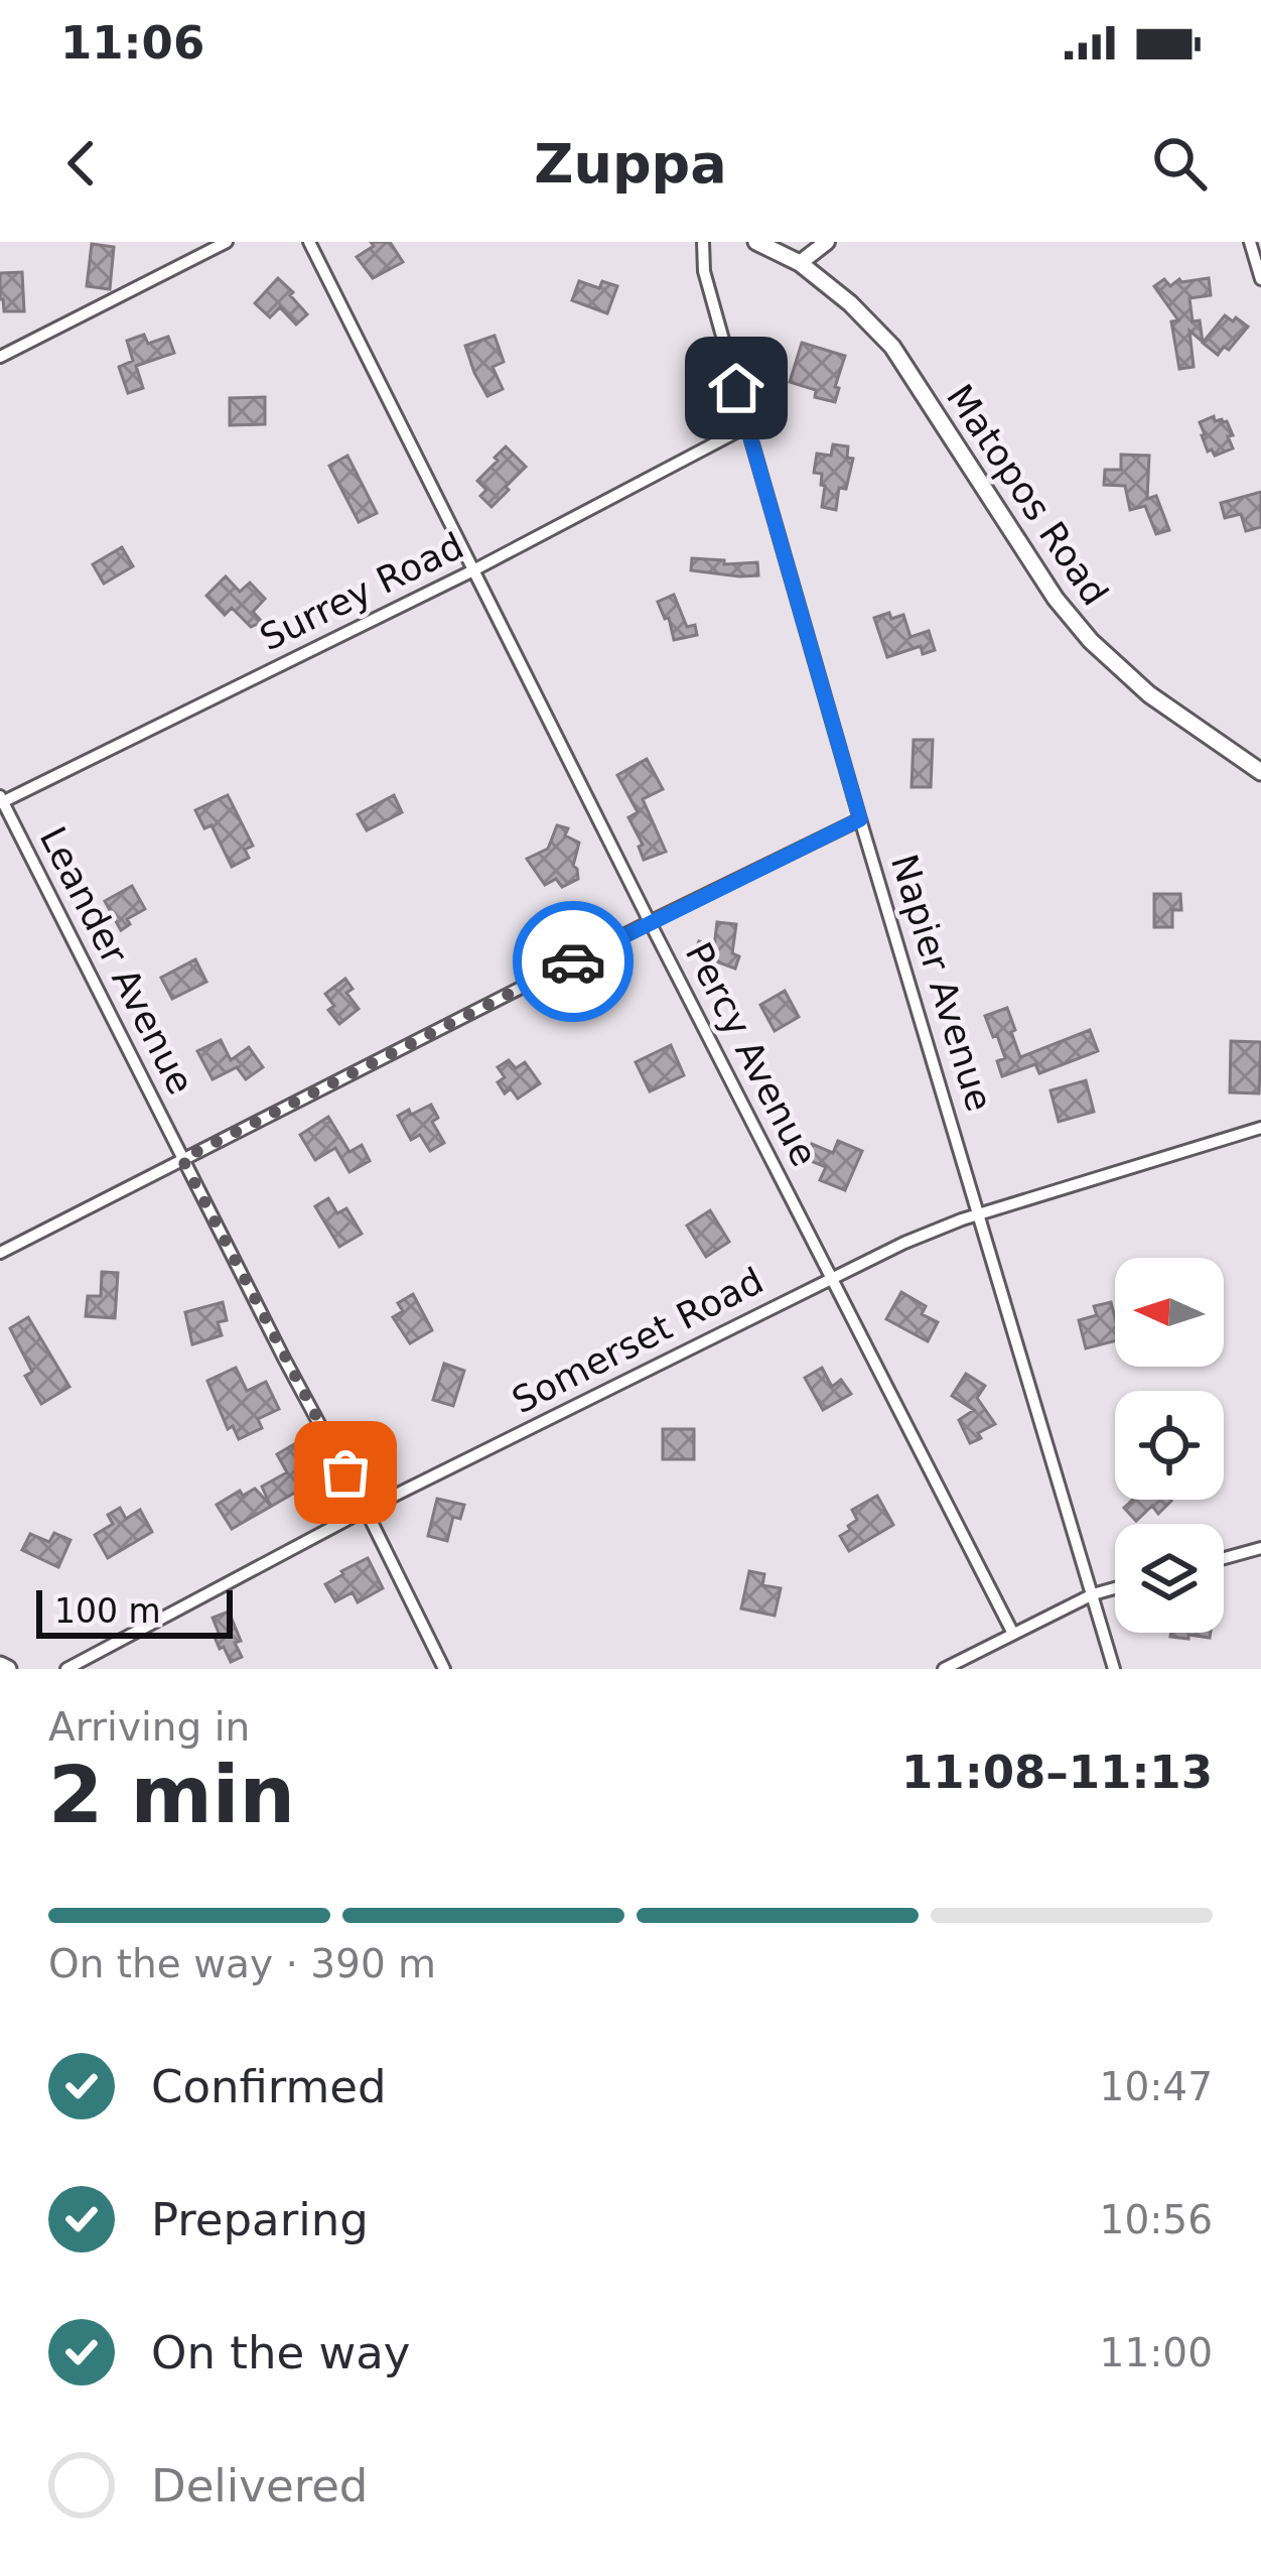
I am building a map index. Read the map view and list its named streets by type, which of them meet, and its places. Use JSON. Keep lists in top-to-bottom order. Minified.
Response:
{"streets":{"main road":["Matopos Road"],"street":["Surrey Road","Leander Avenue","Napier Avenue","Percy Avenue","Somerset Road"]},"crossings":[["Surrey Road","Leander Avenue"],["Surrey Road","Napier Avenue"],["Surrey Road","Percy Avenue"],["Leander Avenue","Somerset Road"],["Napier Avenue","Somerset Road"],["Percy Avenue","Somerset Road"]],"scale_bar":"100 m","north":"left","page":{"status":"11:06","header":"Zuppa","scale":"100 m","heading":["2 min","Arriving in","11:08–11:13"],"bar":"On the way · 390 m","list":[["Confirmed","10:47"],["Preparing","10:56"],["On the way","11:00"],"Delivered"]}}
